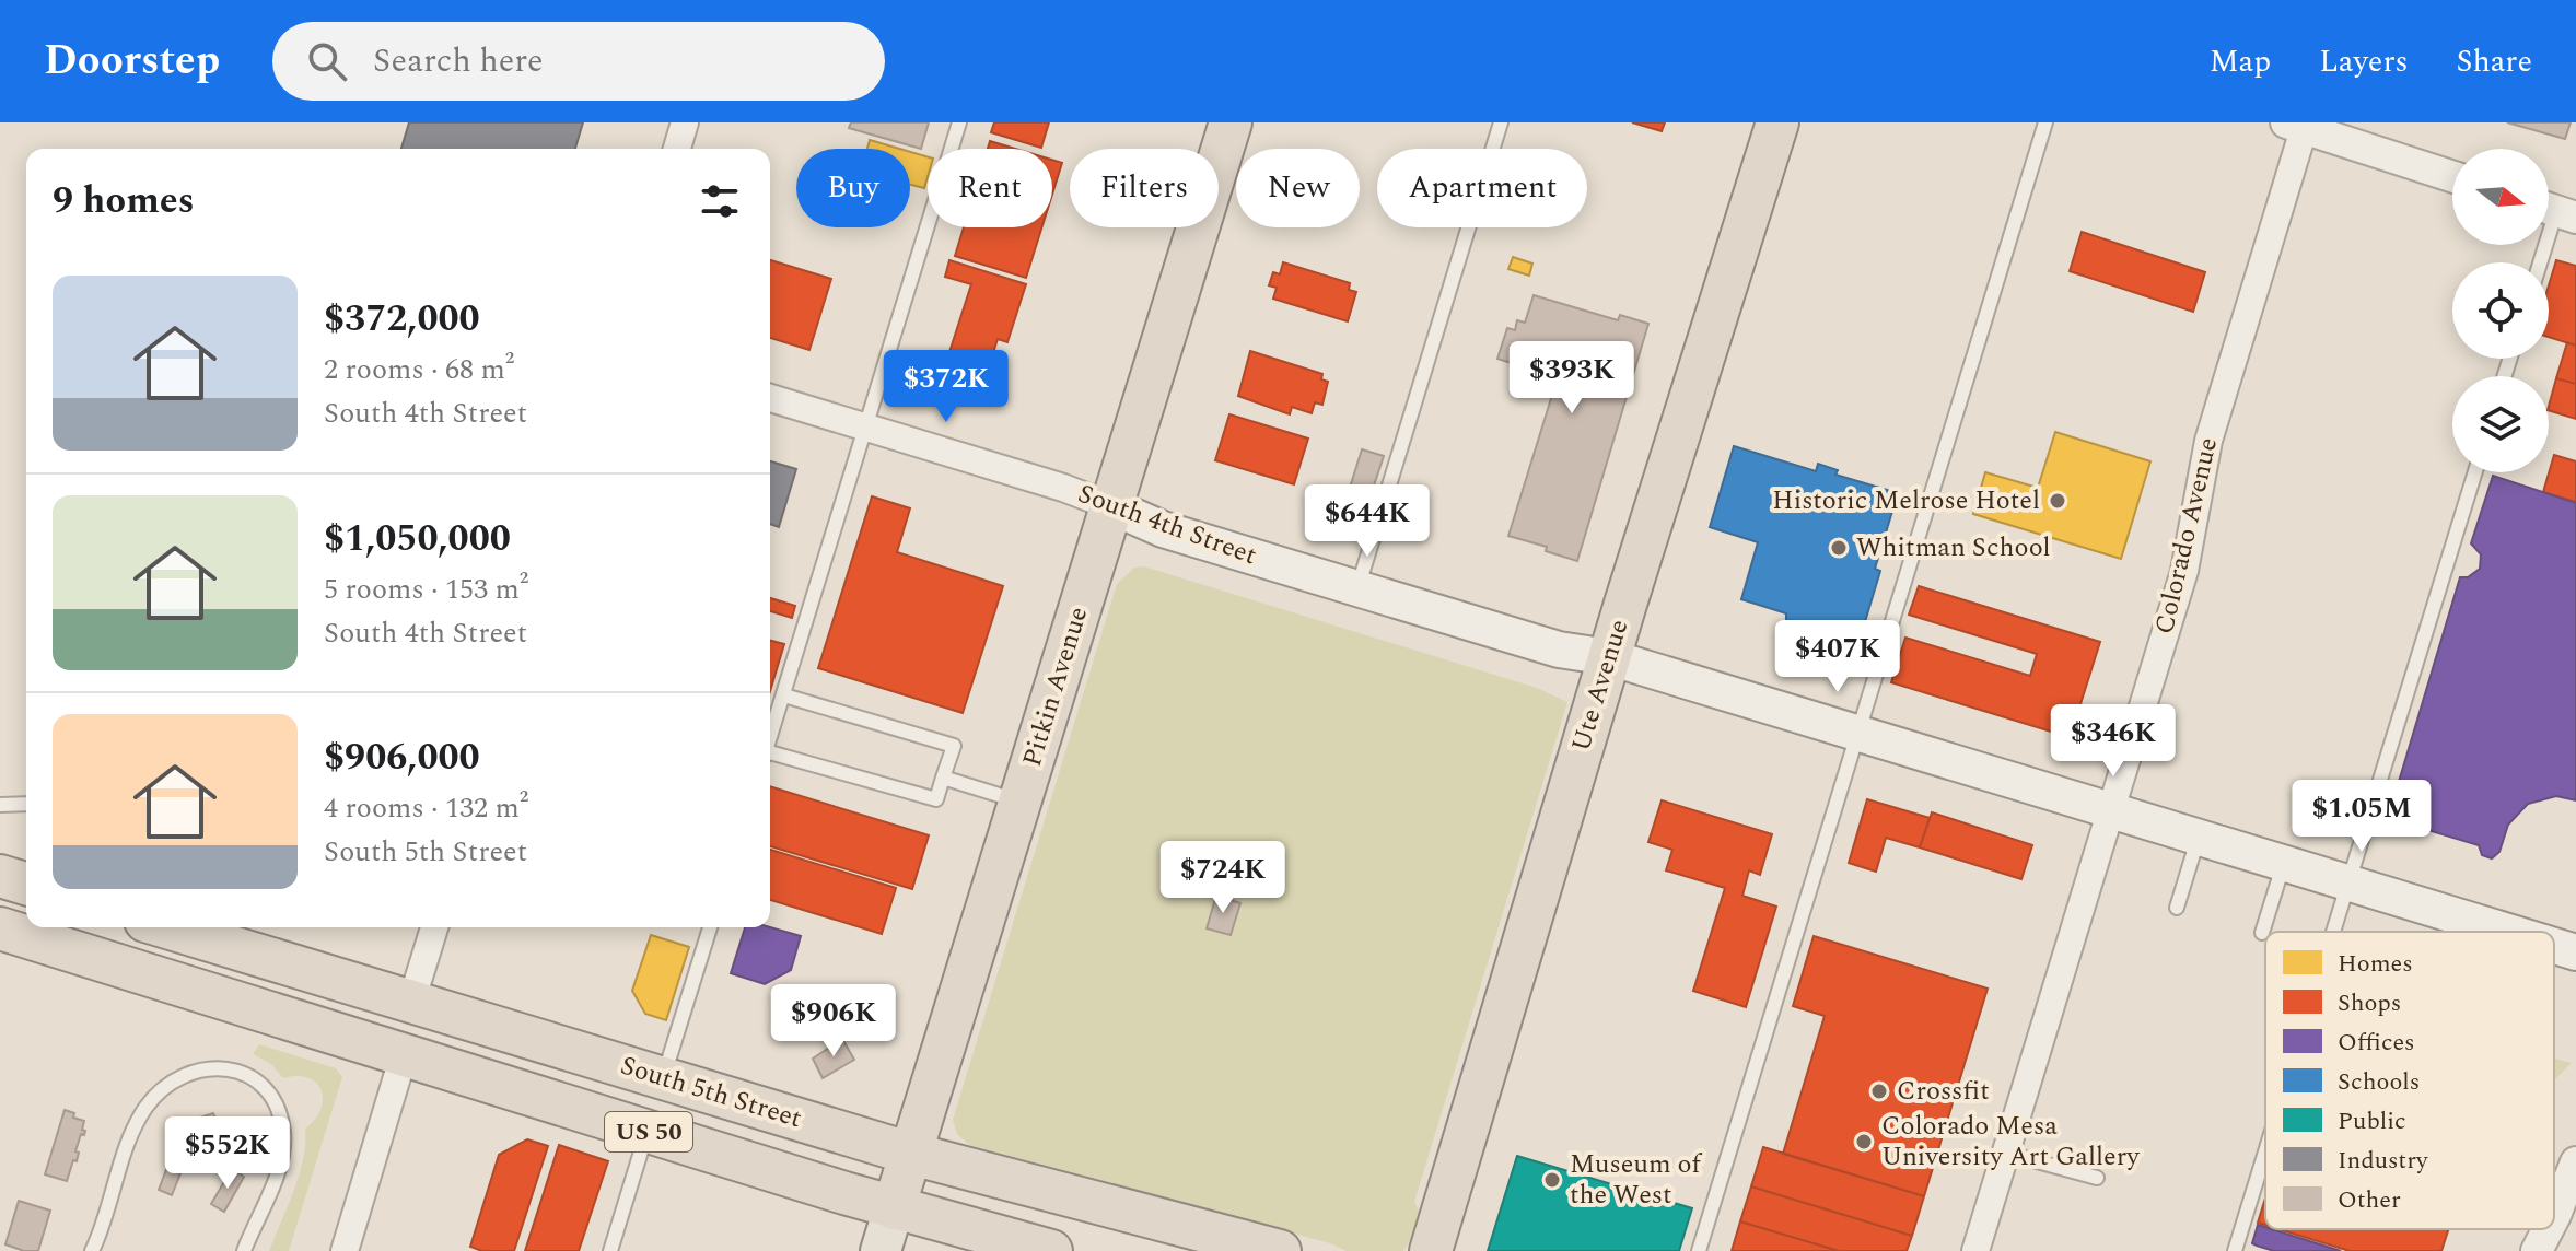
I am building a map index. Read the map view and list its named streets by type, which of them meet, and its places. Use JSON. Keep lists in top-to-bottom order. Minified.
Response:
{"streets":{"highway":["Ute Avenue","Pitkin Avenue","South 5th Street","US 50"],"main road":["South 4th Street"],"street":["Colorado Avenue"]},"crossings":[["South 4th Street","Colorado Avenue"],["South 4th Street","Ute Avenue"],["South 4th Street","Pitkin Avenue"],["Pitkin Avenue","South 5th Street"],["Pitkin Avenue","US 50"]],"places":["Historic Melrose Hotel","Whitman School","Crossfit","Colorado Mesa University Art Gallery","Museum of the West"],"legend":["Homes","Shops","Offices","Schools","Public","Industry","Other"],"north":"right","page":{"header":"Doorstep","search":"Search here","nav":["Map","Layers","Share"],"chip":["Buy","Rent","Filters","New","Apartment"],"heading":"9 homes","list":[{"name":"$372,000","note":"2 rooms · 68 m² · South 4th Street"},{"name":"$1,050,000","note":"5 rooms · 153 m² · South 4th Street"},{"name":"$906,000","note":"4 rooms · 132 m² · South 5th Street"}],"price":["$393K","$372K","$644K","$407K","$346K","$1.05M","$724K","$906K","$552K"]}}
